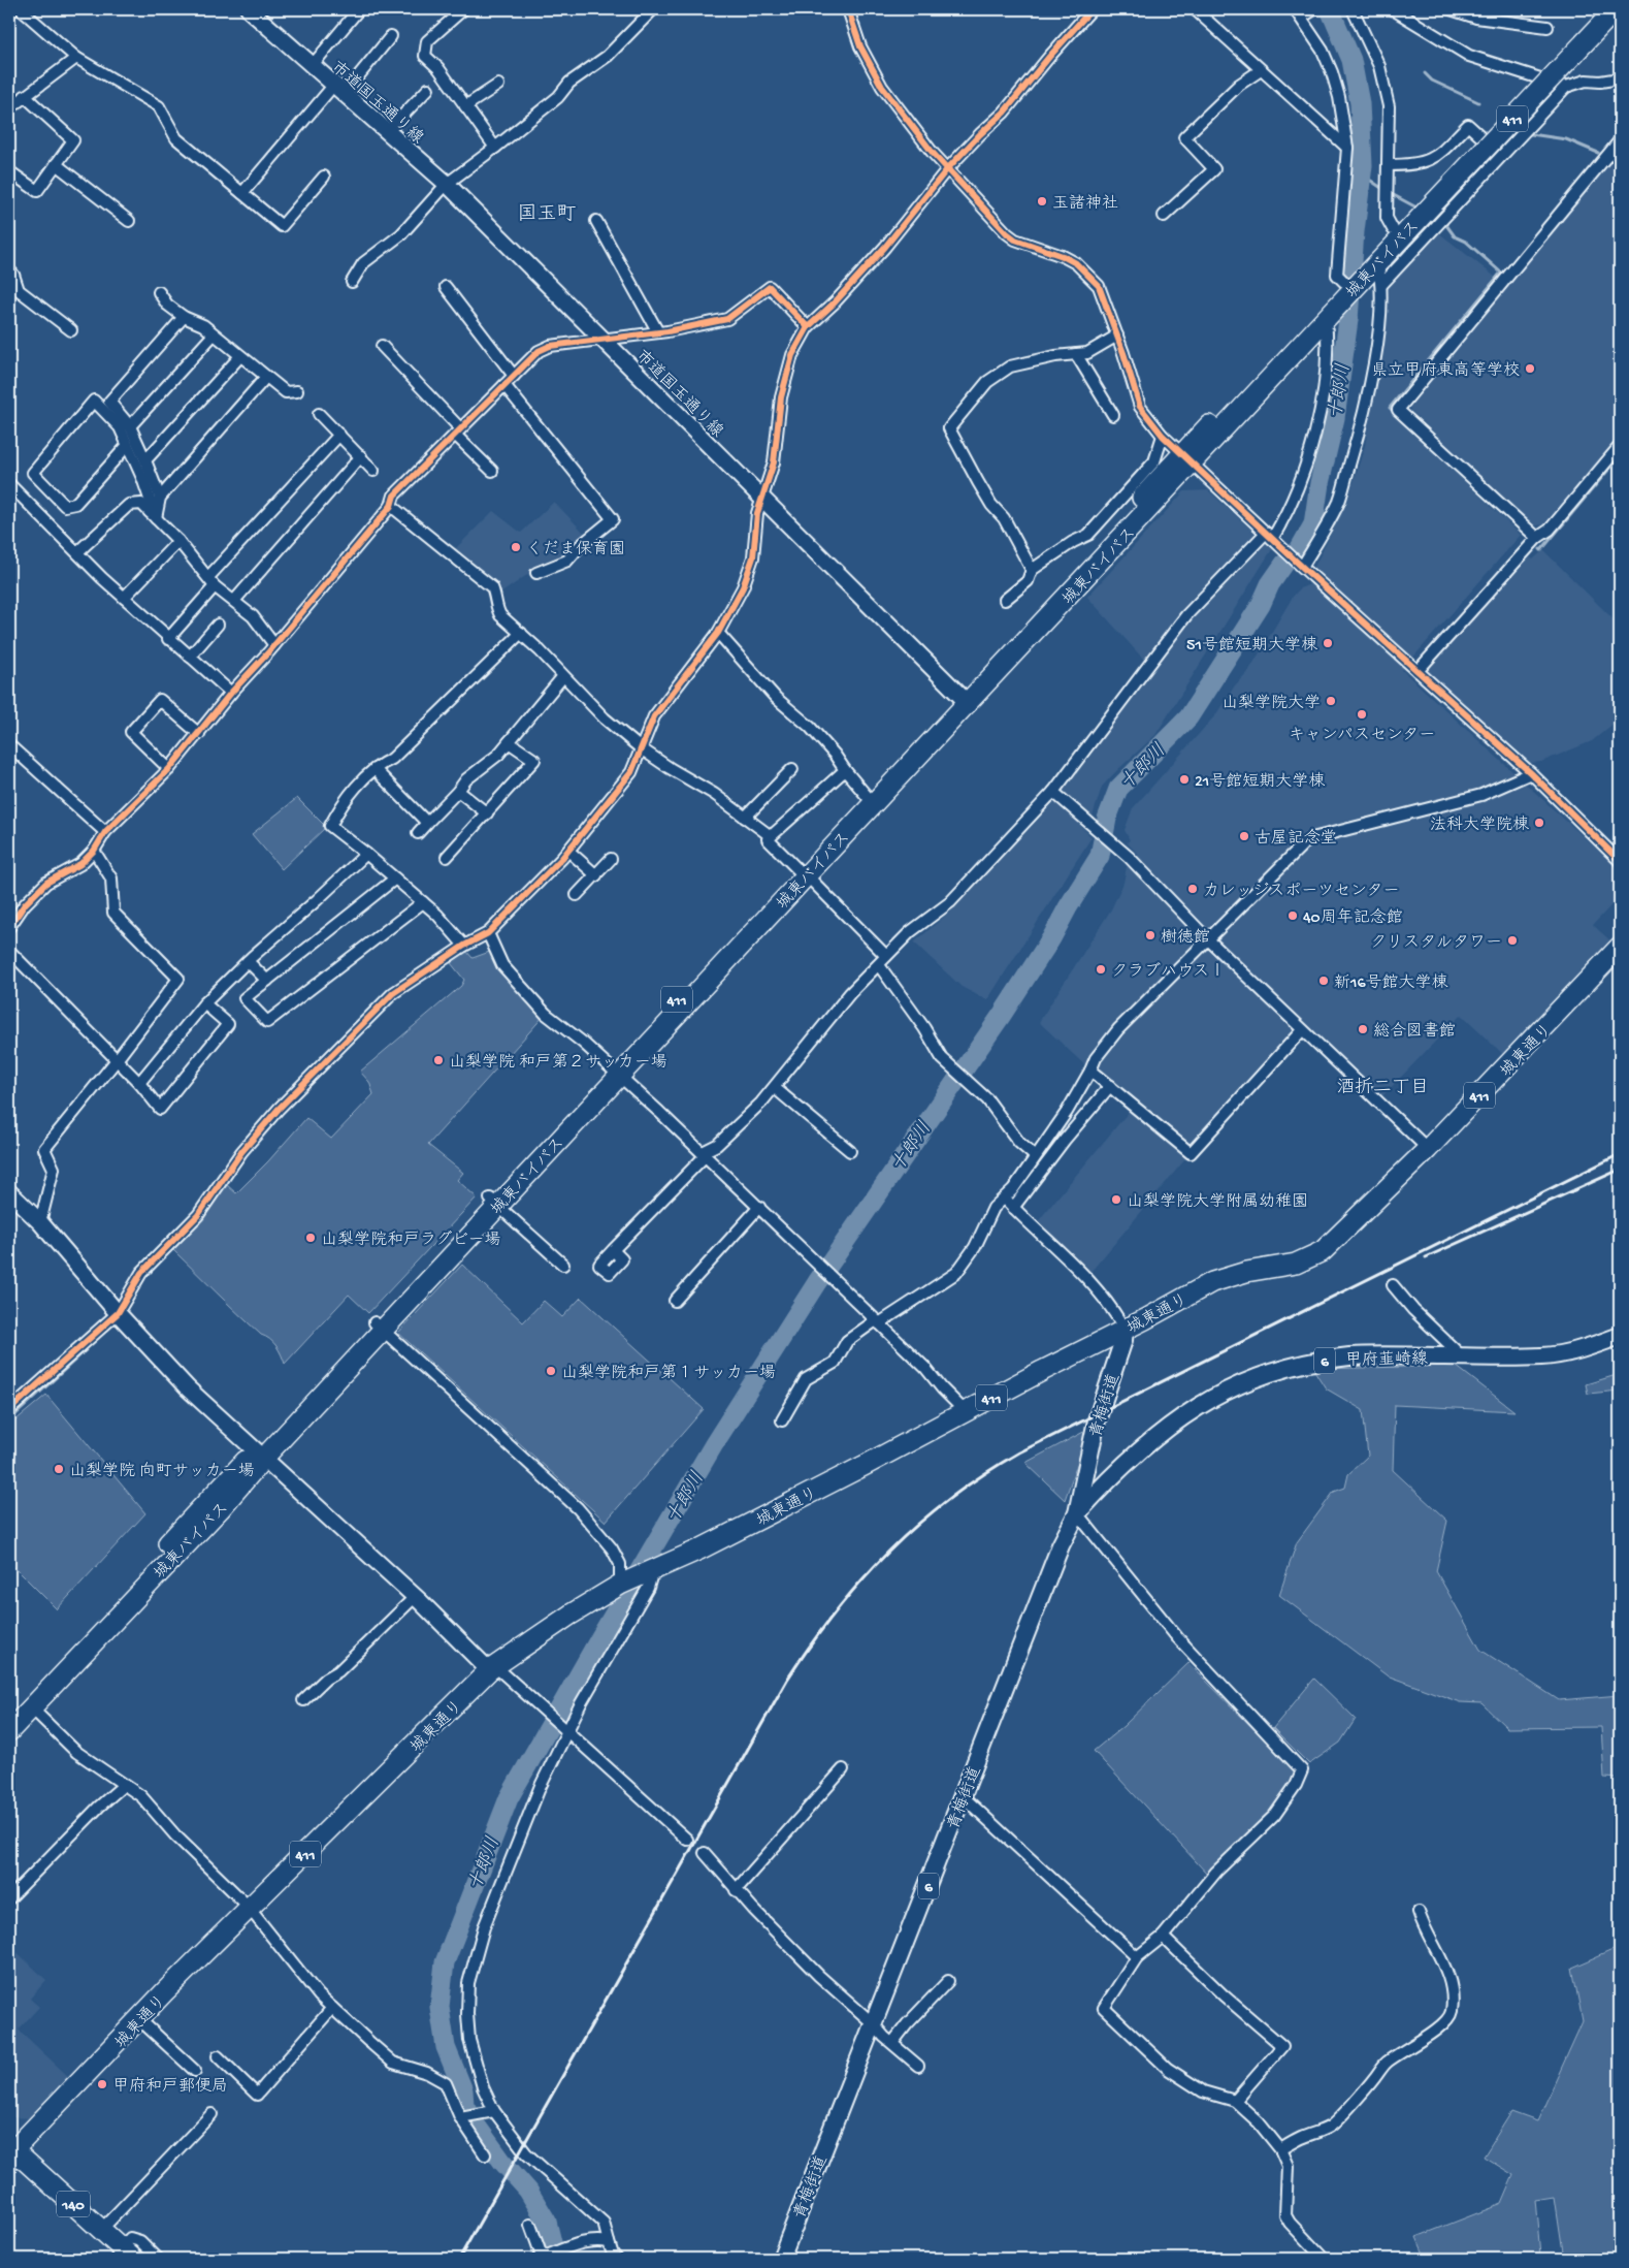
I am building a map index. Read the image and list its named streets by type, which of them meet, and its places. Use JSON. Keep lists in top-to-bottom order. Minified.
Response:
{"streets":{"highway":["411","城東バイパス","城東通り","140"],"main road":["甲府韮崎線","6","青梅街道"],"street":["市道国玉通り線"]},"crossings":[["市道国玉通り線","城東バイパス"],["城東通り","青梅街道"],["城東通り","140"],["甲府韮崎線","青梅街道"]],"districts":["国玉町","酒折二丁目"],"water":["十郎川"],"places":["玉諸神社","県立甲府東高等学校","くだま保育園","51号館短期大学棟","山梨学院大学","キャンパスセンター","21号館短期大学棟","法科大学院棟","古屋記念堂","カレッジスポーツセンター","40周年記念館","樹徳館","クリスタルタワー","クラブハウスⅠ","新16号館大学棟","総合図書館","山梨学院 和戸第２サッカー場","山梨学院大学附属幼稚園","山梨学院和戸ラグビー場","山梨学院和戸第１サッカー場","山梨学院 向町サッカー場","甲府和戸郵便局"]}
